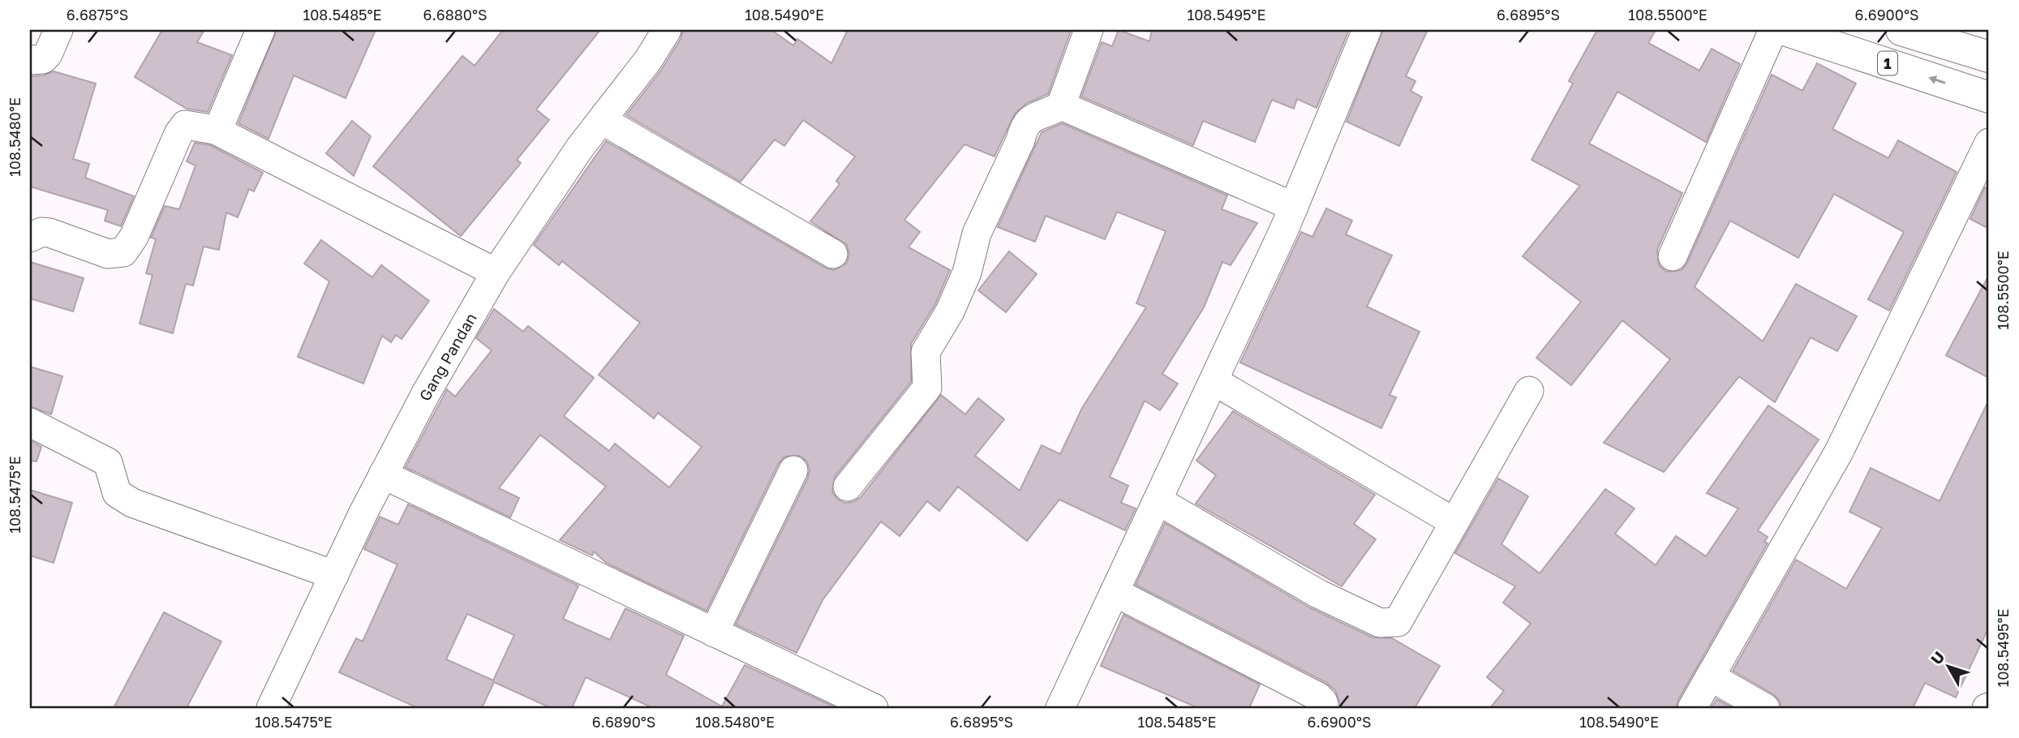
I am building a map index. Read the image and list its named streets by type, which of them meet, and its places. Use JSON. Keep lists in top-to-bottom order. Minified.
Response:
{"streets":{"highway":["1"],"street":["Gang Pandan"]},"north":"top left","coordinates":["6.6875°S","108.5485°E","6.6880°S","108.5490°E","108.5495°E","6.6895°S","108.5500°E","6.6900°S","108.5480°E","108.5475°E","6.6890°S"]}
